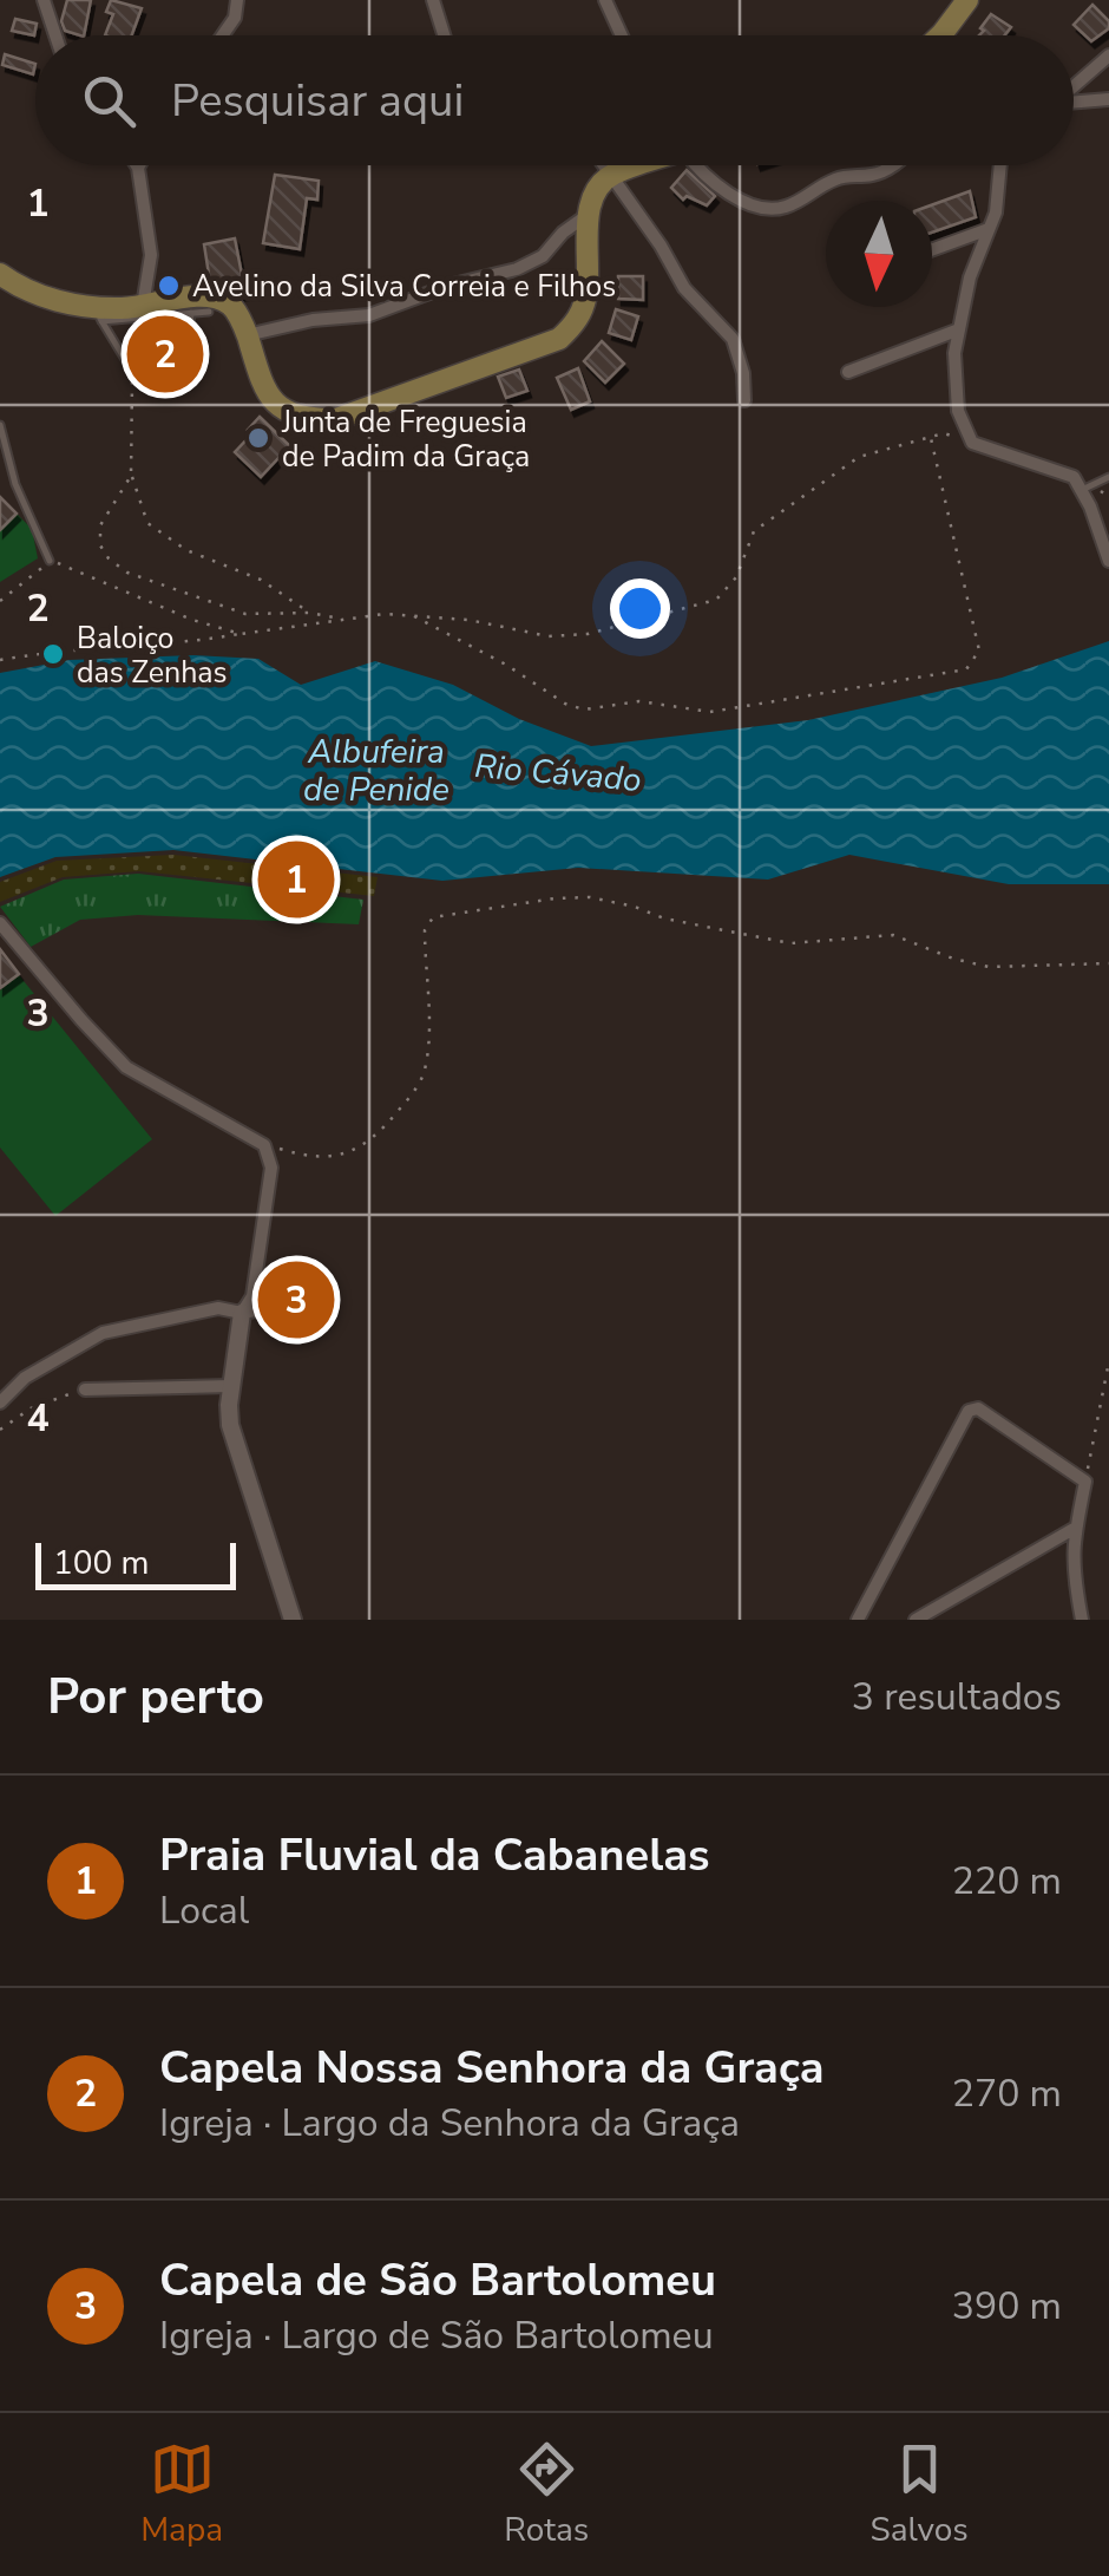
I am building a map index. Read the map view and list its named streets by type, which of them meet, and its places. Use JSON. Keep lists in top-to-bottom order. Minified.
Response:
{"water":["Albufeira de Penide","Rio Cávado"],"places":["Avelino da Silva Correia e Filhos","Junta de Freguesia de Padim da Graça","Baloiço das Zenhas"],"scale_bar":"100 m","north":"bottom","page":{"search":"Pesquisar aqui","pins":["2","1","3"],"scale":"100 m","heading":["Por perto","3 resultados"],"list":[{"mark":"1","name":"Praia Fluvial da Cabanelas","note":"Local","value":"220 m"},{"mark":"2","name":"Capela Nossa Senhora da Graça","note":"Igreja · Largo da Senhora da Graça","value":"270 m"},{"mark":"3","name":"Capela de São Bartolomeu","note":"Igreja · Largo de São Bartolomeu","value":"390 m"}],"nav":["Mapa","Rotas","Salvos"]},"grid":{"rows":["1","2","3","4"]}}
